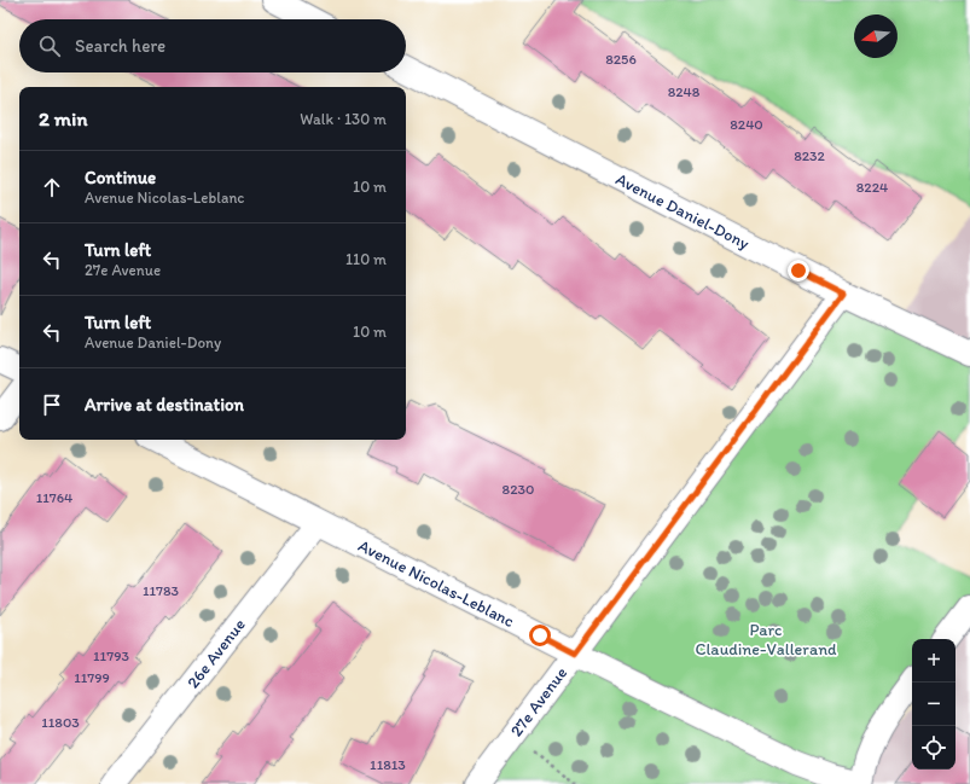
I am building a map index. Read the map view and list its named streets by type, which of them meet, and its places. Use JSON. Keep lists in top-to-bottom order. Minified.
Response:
{"streets":{"street":["Avenue Daniel-Dony","Avenue Nicolas-Leblanc","26e Avenue","27e Avenue"]},"crossings":[["Avenue Daniel-Dony","27e Avenue"],["Avenue Nicolas-Leblanc","26e Avenue"],["Avenue Nicolas-Leblanc","27e Avenue"]],"parks":["Parc Claudine-Vallerand"],"house_numbers":["8256","8248","8240","8232","8224","8230","11764","11783","11793","11799","11803","11813"],"north":"left","page":{"search":"Search here","heading":["2 min","Walk · 130 m"],"list":[["Continue","Avenue Nicolas-Leblanc","10 m"],["Turn left","27e Avenue","110 m"],["Turn left","Avenue Daniel-Dony","10 m"],"Arrive at destination"],"map_buttons":["+","−"]}}
